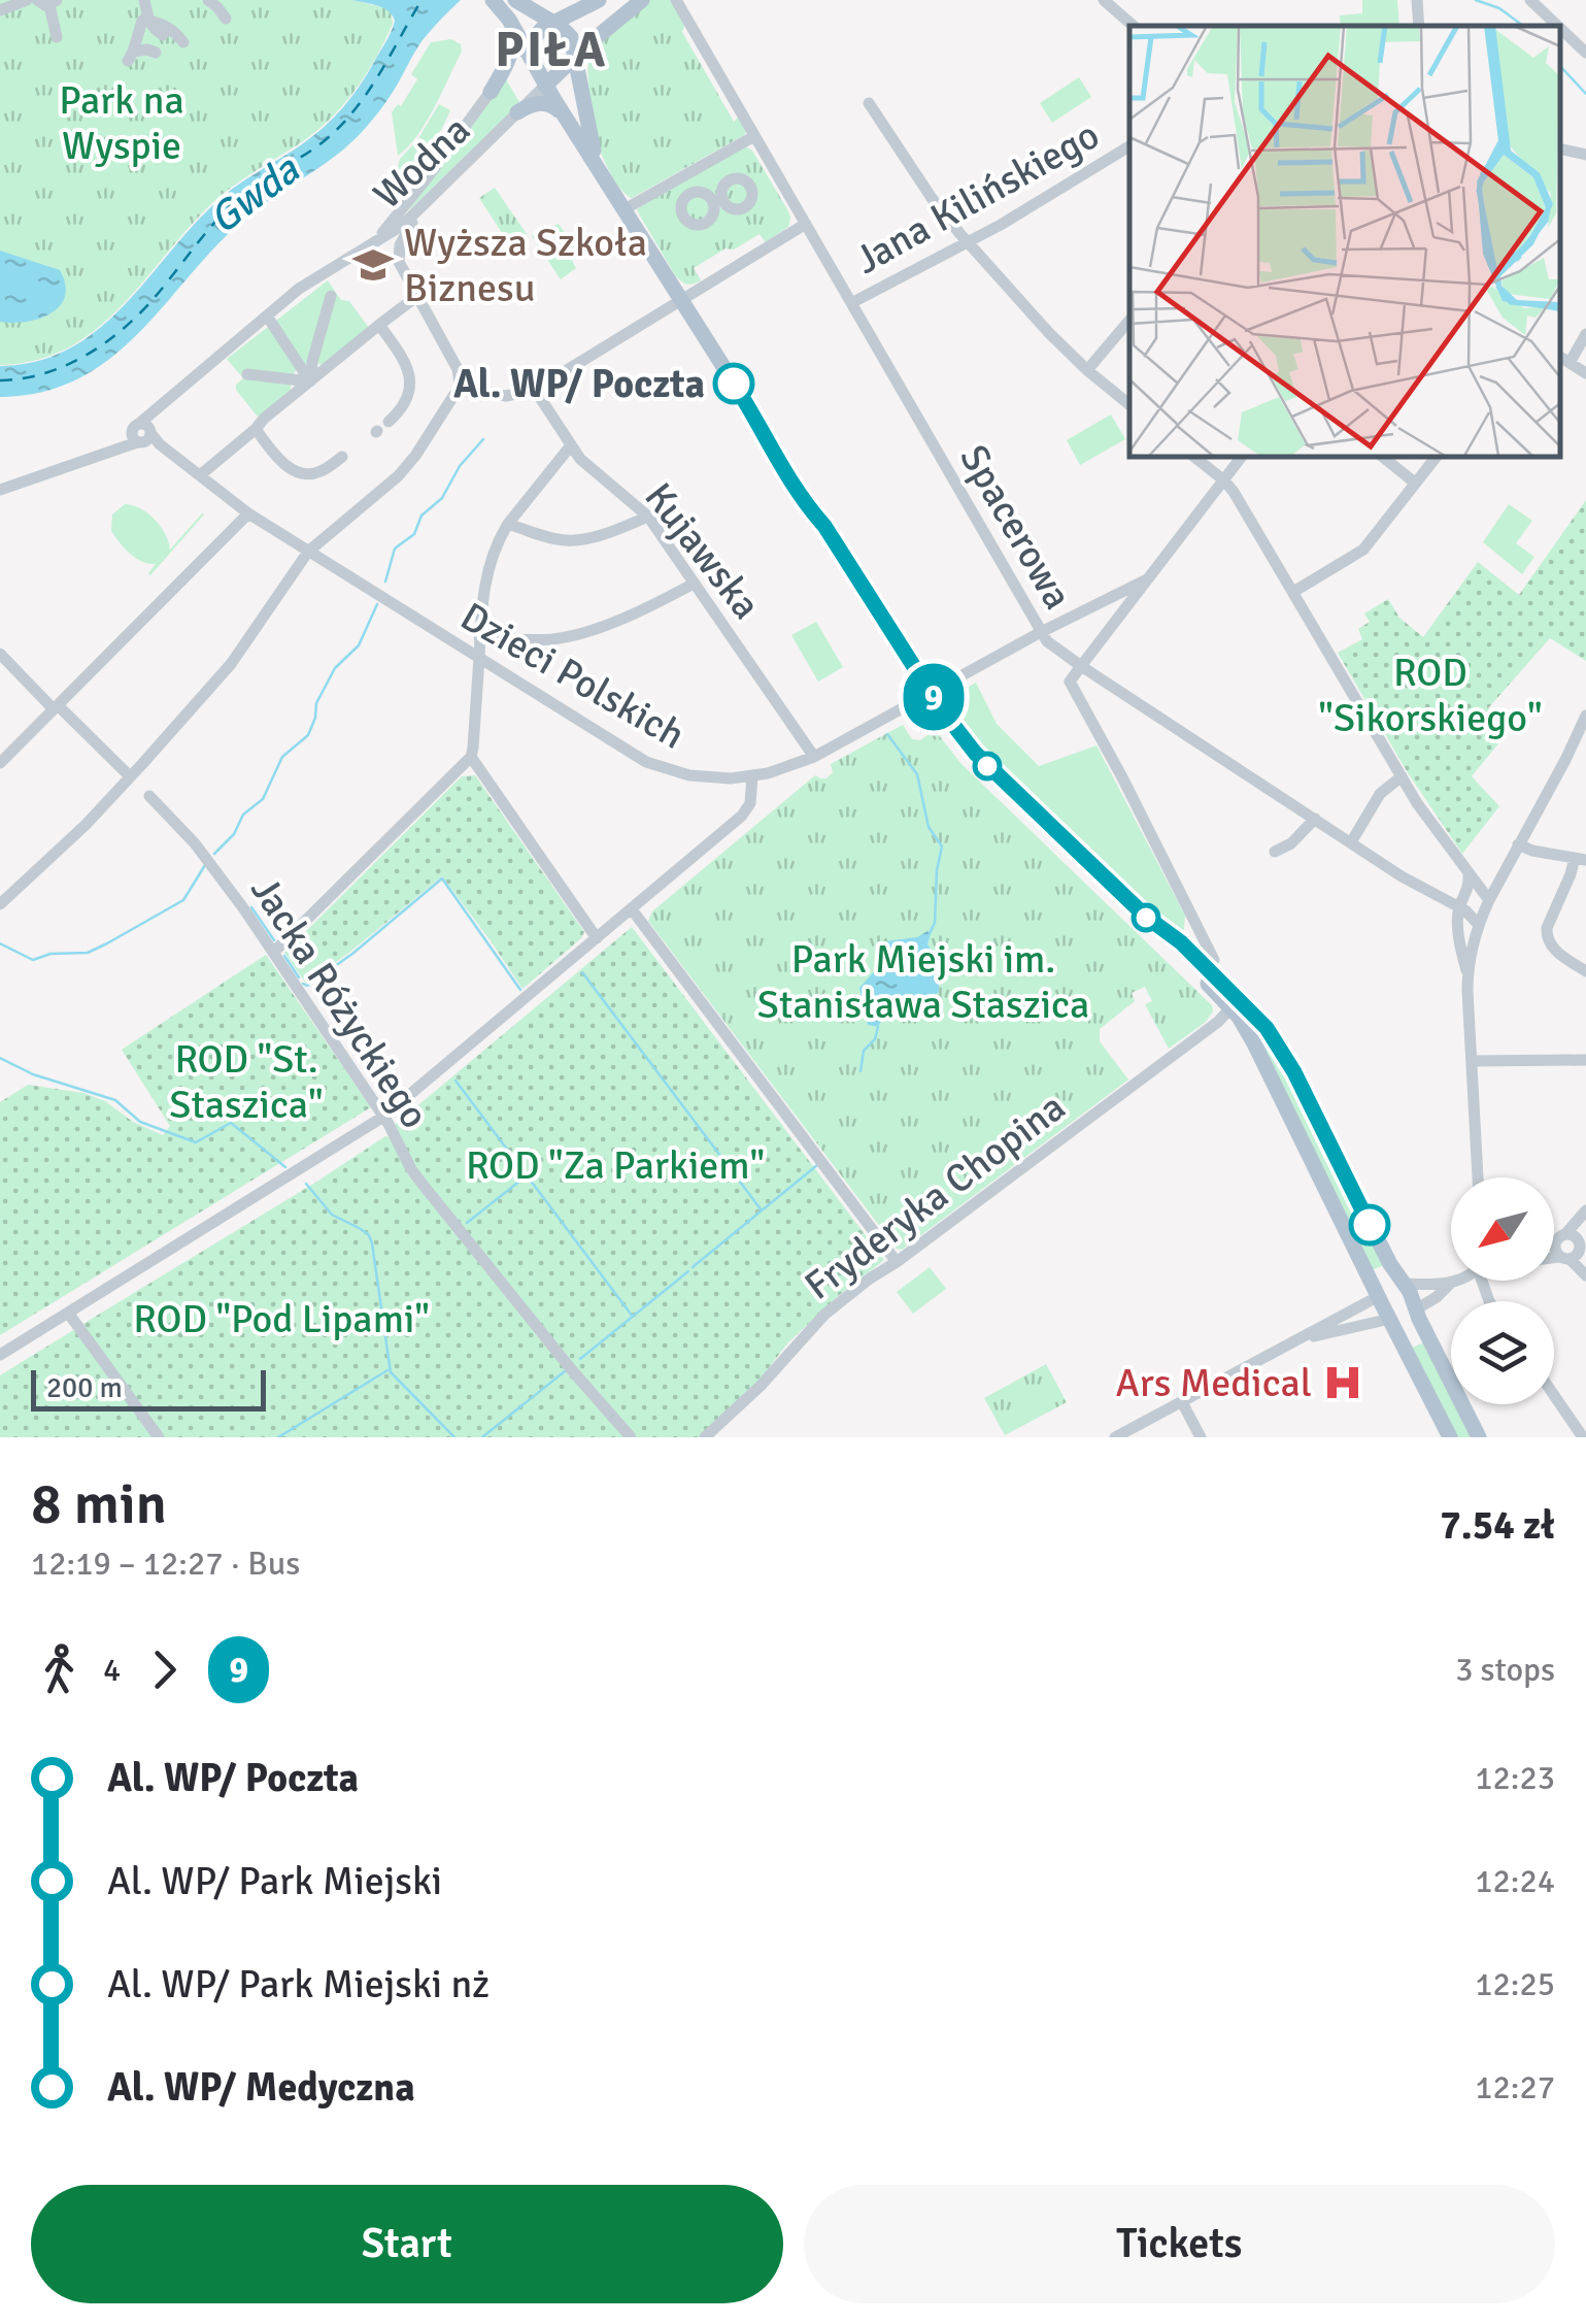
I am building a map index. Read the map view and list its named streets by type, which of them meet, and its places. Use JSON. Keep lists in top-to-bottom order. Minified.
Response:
{"streets":{"street":["Wodna","Jana Kilińskiego","Spacerowa","Kujawska","Dzieci Polskich","Jacka Różyckiego","Fryderyka Chopina"]},"crossings":[["Wodna","Dzieci Polskich"],["Jana Kilińskiego","Spacerowa"],["Spacerowa","Dzieci Polskich"],["Kujawska","Dzieci Polskich"]],"districts":["PIŁA"],"water":["Gwda"],"parks":["Park na Wyspie","ROD \"Sikorskiego\"","Park Miejski im. Stanisława Staszica","ROD \"St. Staszica\"","ROD \"Za Parkiem\"","ROD \"Pod Lipami\""],"places":{"school or university":["Wyższa Szkoła Biznesu"],"other":["Al. WP/ Poczta"],"hospital":["Ars Medical"]},"lines":["bus line 9"],"scale_bar":"200 m","north":"bottom left","page":{"on_map":"9","scale":"200 m","heading":["8 min","12:19 – 12:27 · Bus","7.54 zł"],"legs":["4","9","3 stops"],"list":[{"name":"Al. WP/ Poczta","value":"12:23"},{"name":"Al. WP/ Park Miejski","value":"12:24"},{"name":"Al. WP/ Park Miejski nż","value":"12:25"},{"name":"Al. WP/ Medyczna","value":"12:27"}],"buttons":["Start","Tickets"]}}
